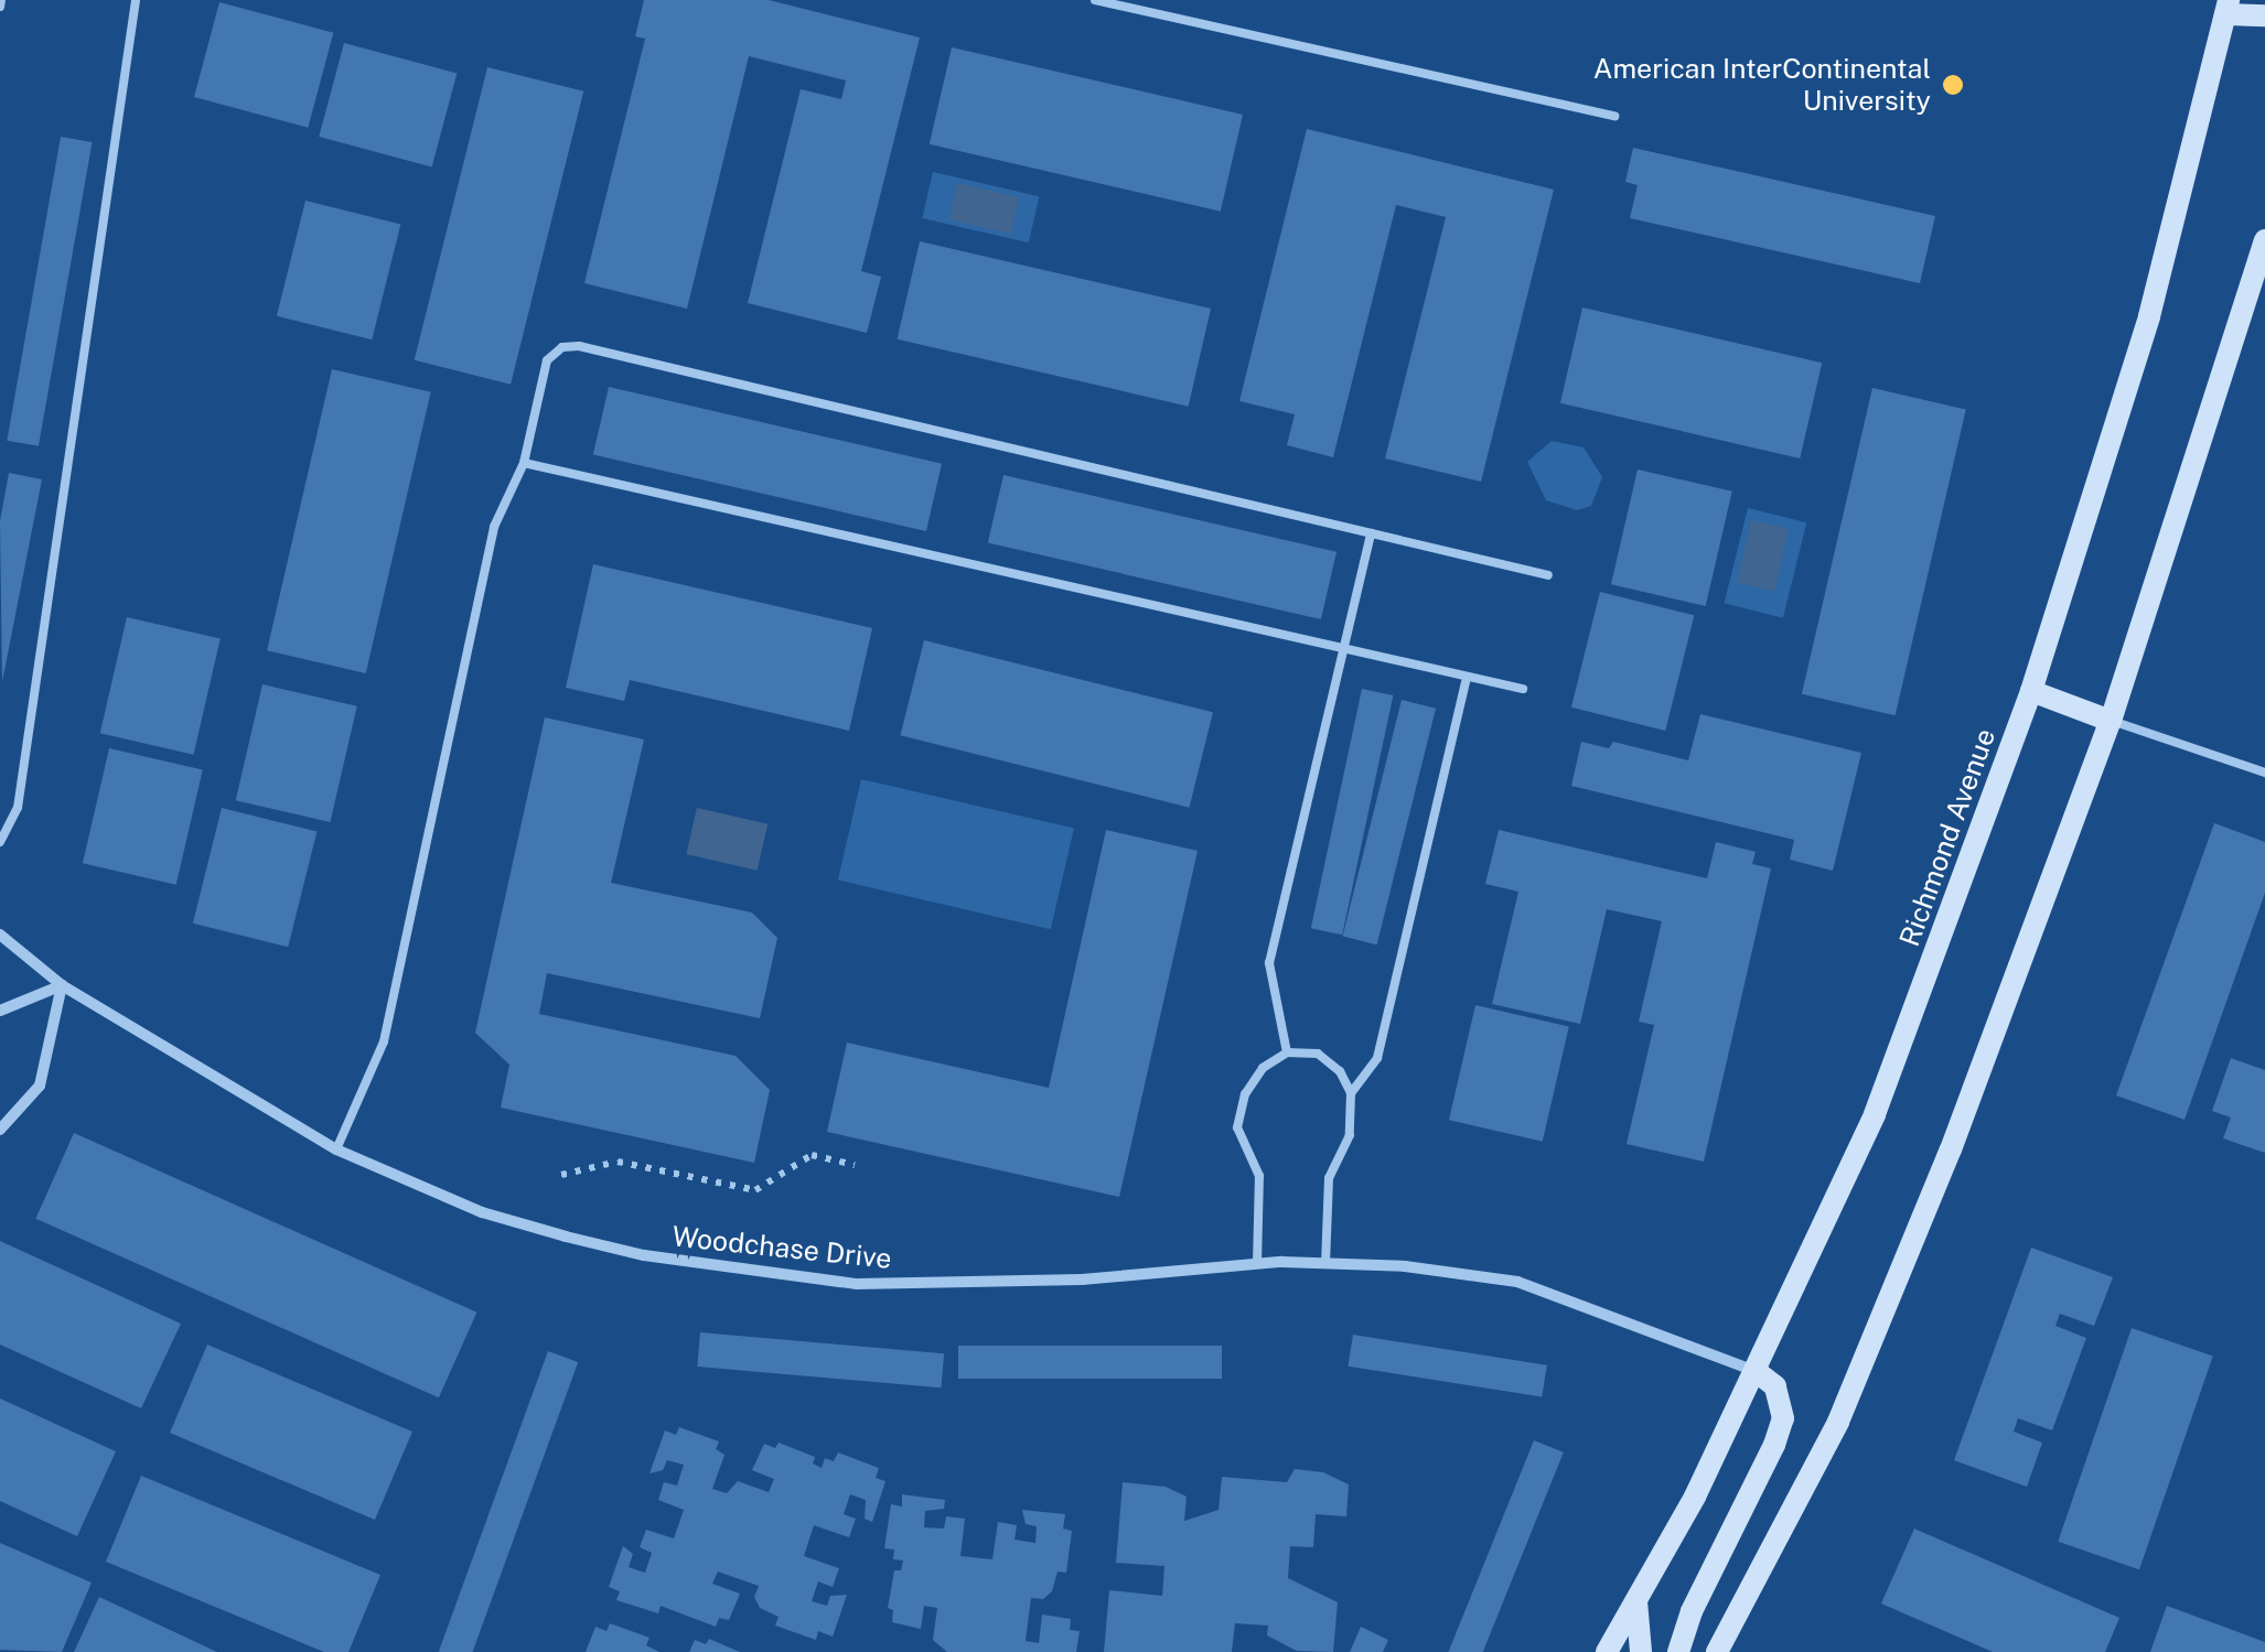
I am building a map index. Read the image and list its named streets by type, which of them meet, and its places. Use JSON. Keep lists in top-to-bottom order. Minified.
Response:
{"streets":{"main road":["Richmond Avenue"],"street":["Woodchase Drive"]},"crossings":[["Richmond Avenue","Woodchase Drive"]],"places":["American InterContinental University"]}
